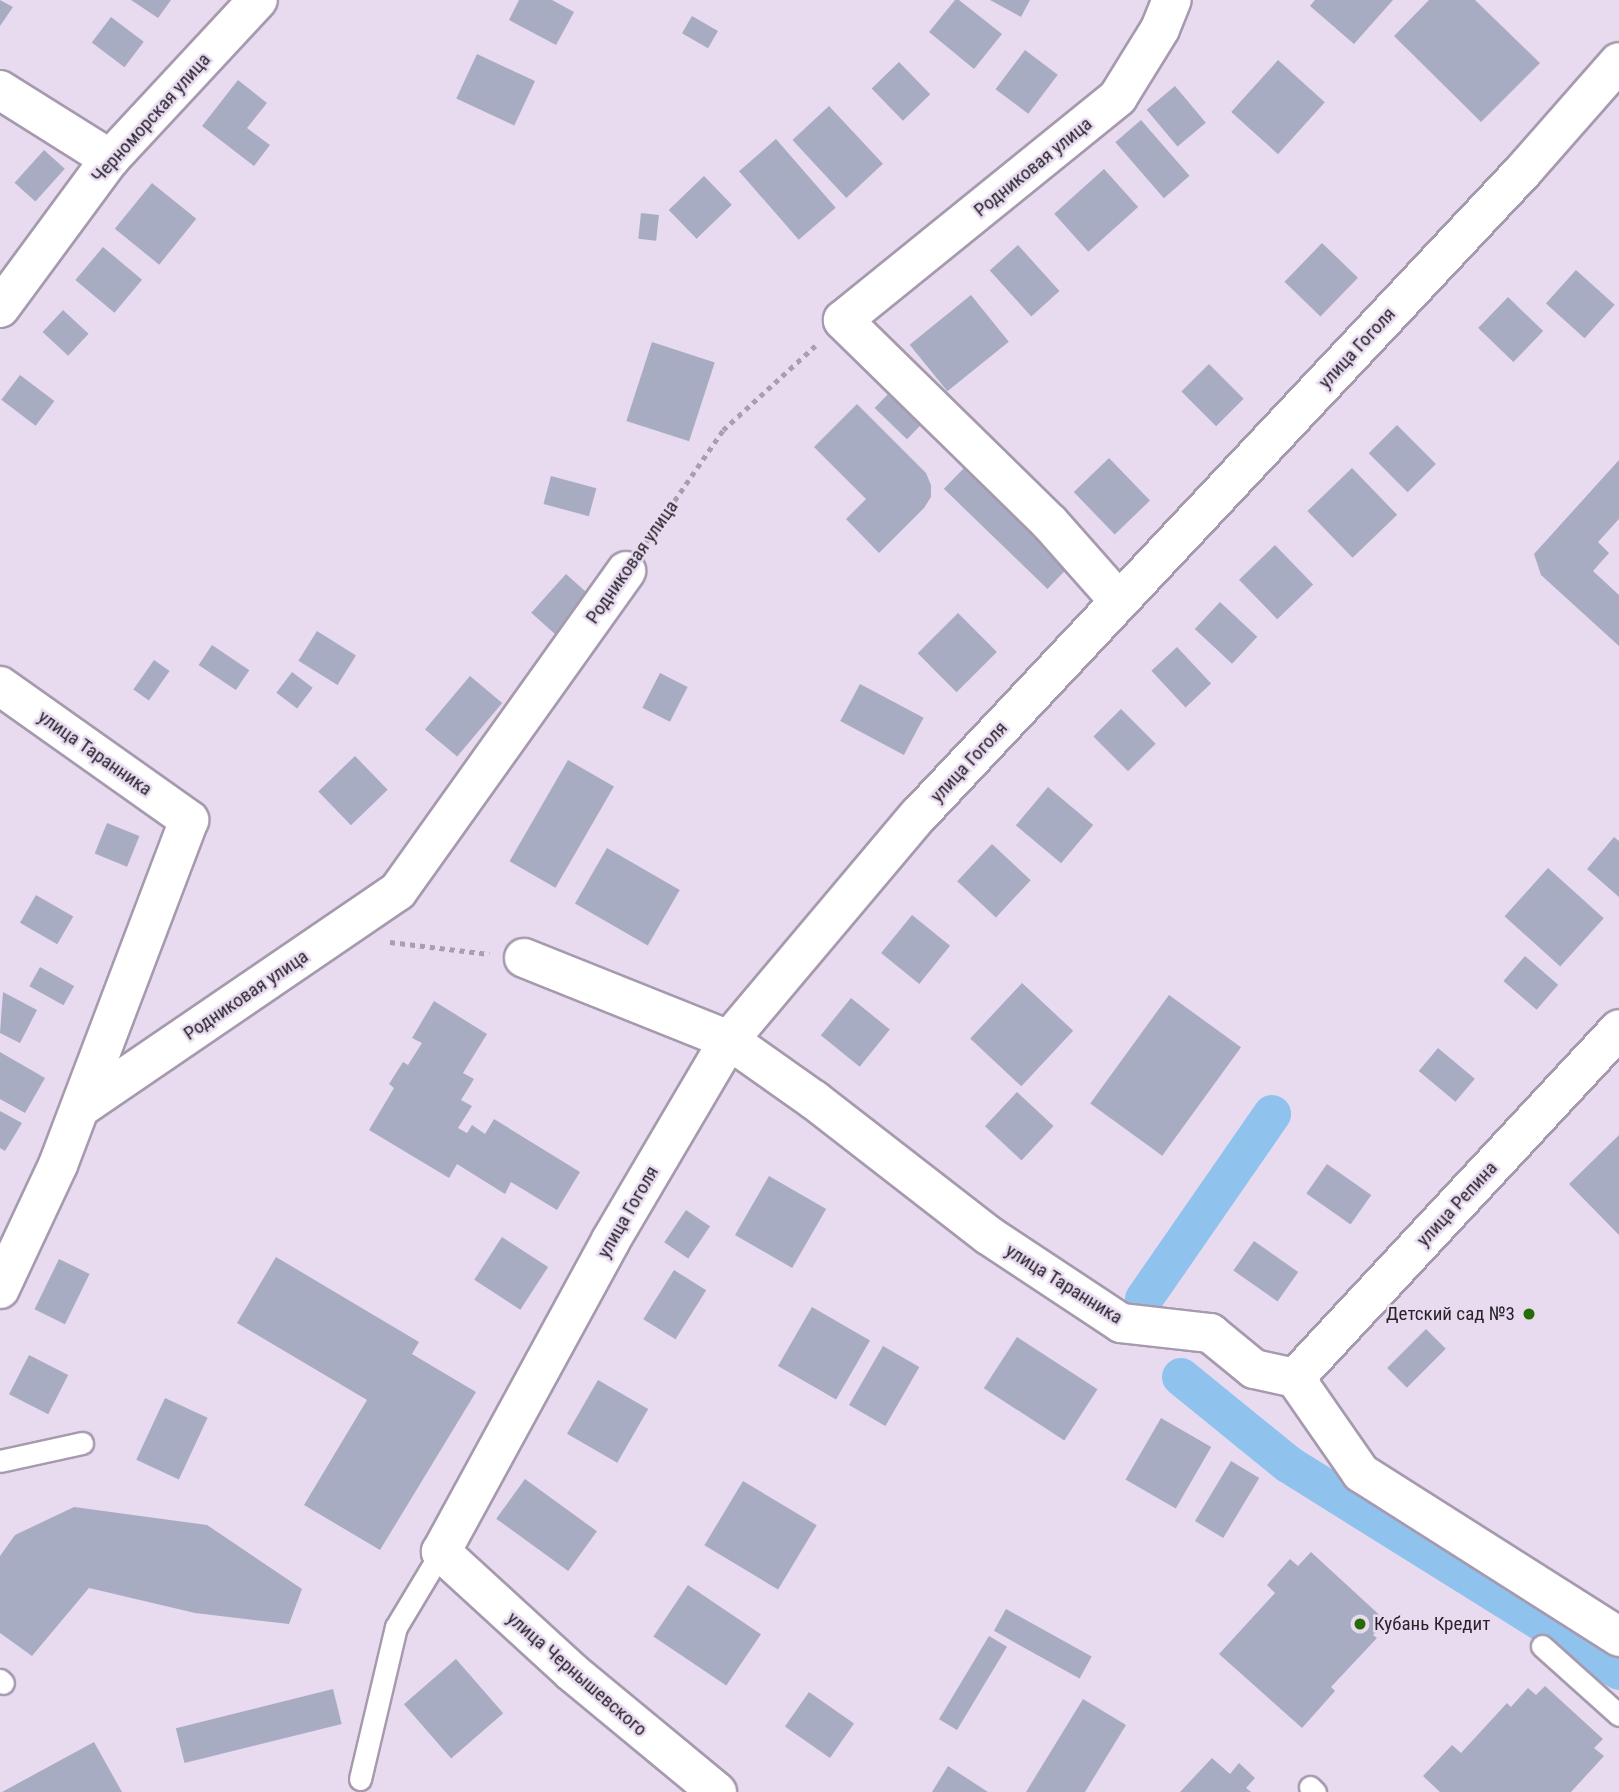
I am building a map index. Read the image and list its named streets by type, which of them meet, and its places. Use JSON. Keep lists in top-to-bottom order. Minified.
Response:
{"streets":{"street":["Черноморская улица","Родниковая улица","улица Гоголя","улица Таранника","улица Репина","улица Чернышевского"]},"crossings":[["Родниковая улица","улица Таранника"],["улица Гоголя","улица Таранника"],["улица Гоголя","улица Чернышевского"],["улица Таранника","улица Репина"]],"places":["Детский сад №3","Кубань Кредит"]}
